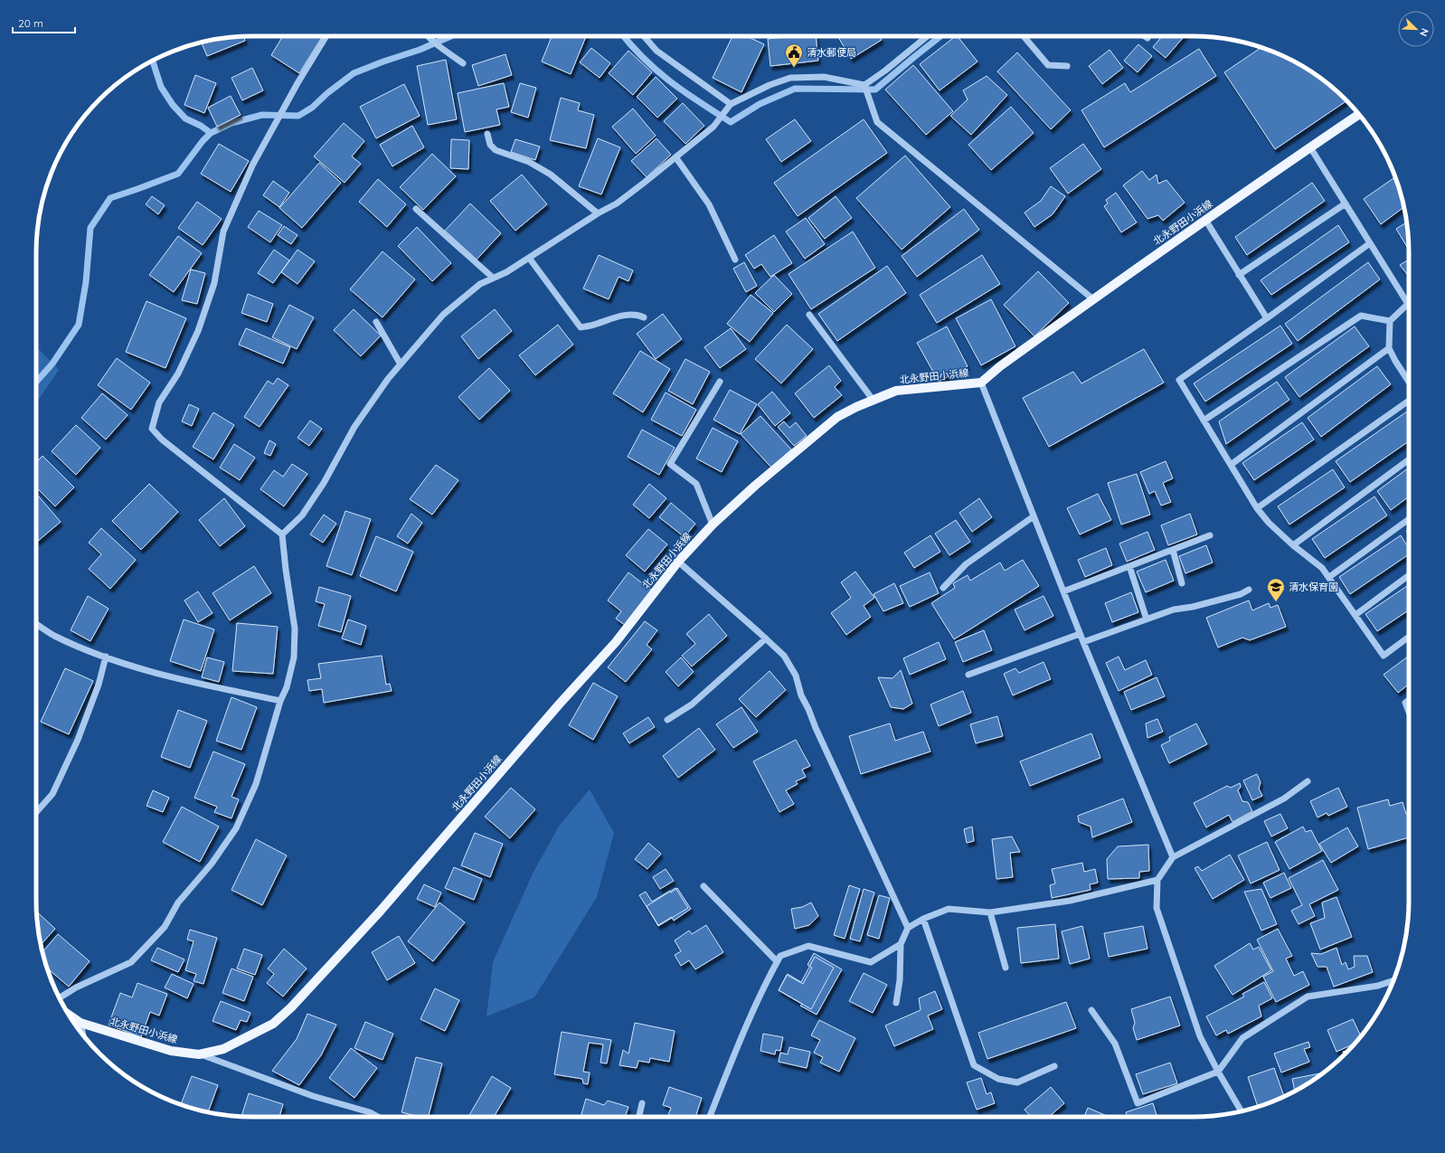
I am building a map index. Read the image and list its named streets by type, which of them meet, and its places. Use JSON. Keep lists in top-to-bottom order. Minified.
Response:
{"streets":{"main road":["北永野田小浜線"]},"places":{"public building":["清水郵便局"],"school or university":["清水保育園"]},"scale_bar":"20 m","north":"bottom right"}
